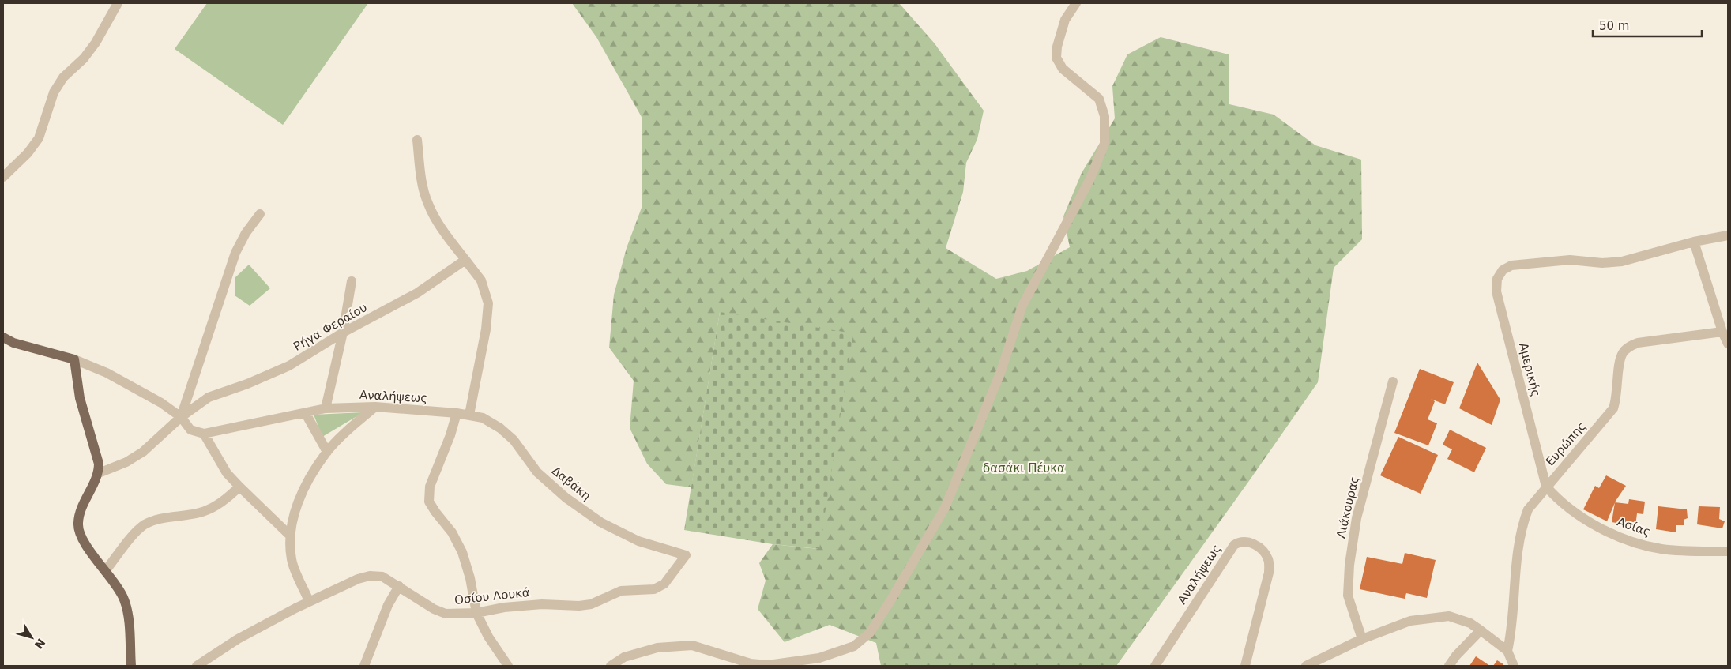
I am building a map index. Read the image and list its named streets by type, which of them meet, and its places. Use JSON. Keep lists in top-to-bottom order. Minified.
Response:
{"streets":{"street":["Ρήγα Φεραίου","Αμερικής","Αναλήψεως","Ευρώπης","Δαβάκη","Λιάκουρας","Ασίας","Οσίου Λουκά"]},"crossings":[["Αμερικής","Ευρώπης"],["Αμερικής","Ασίας"],["Αναλήψεως","Δαβάκη"],["Ευρώπης","Ασίας"],["Δαβάκη","Οσίου Λουκά"]],"parks":["δασάκι Πέυκα"],"scale_bar":"50 m","north":"bottom right"}
